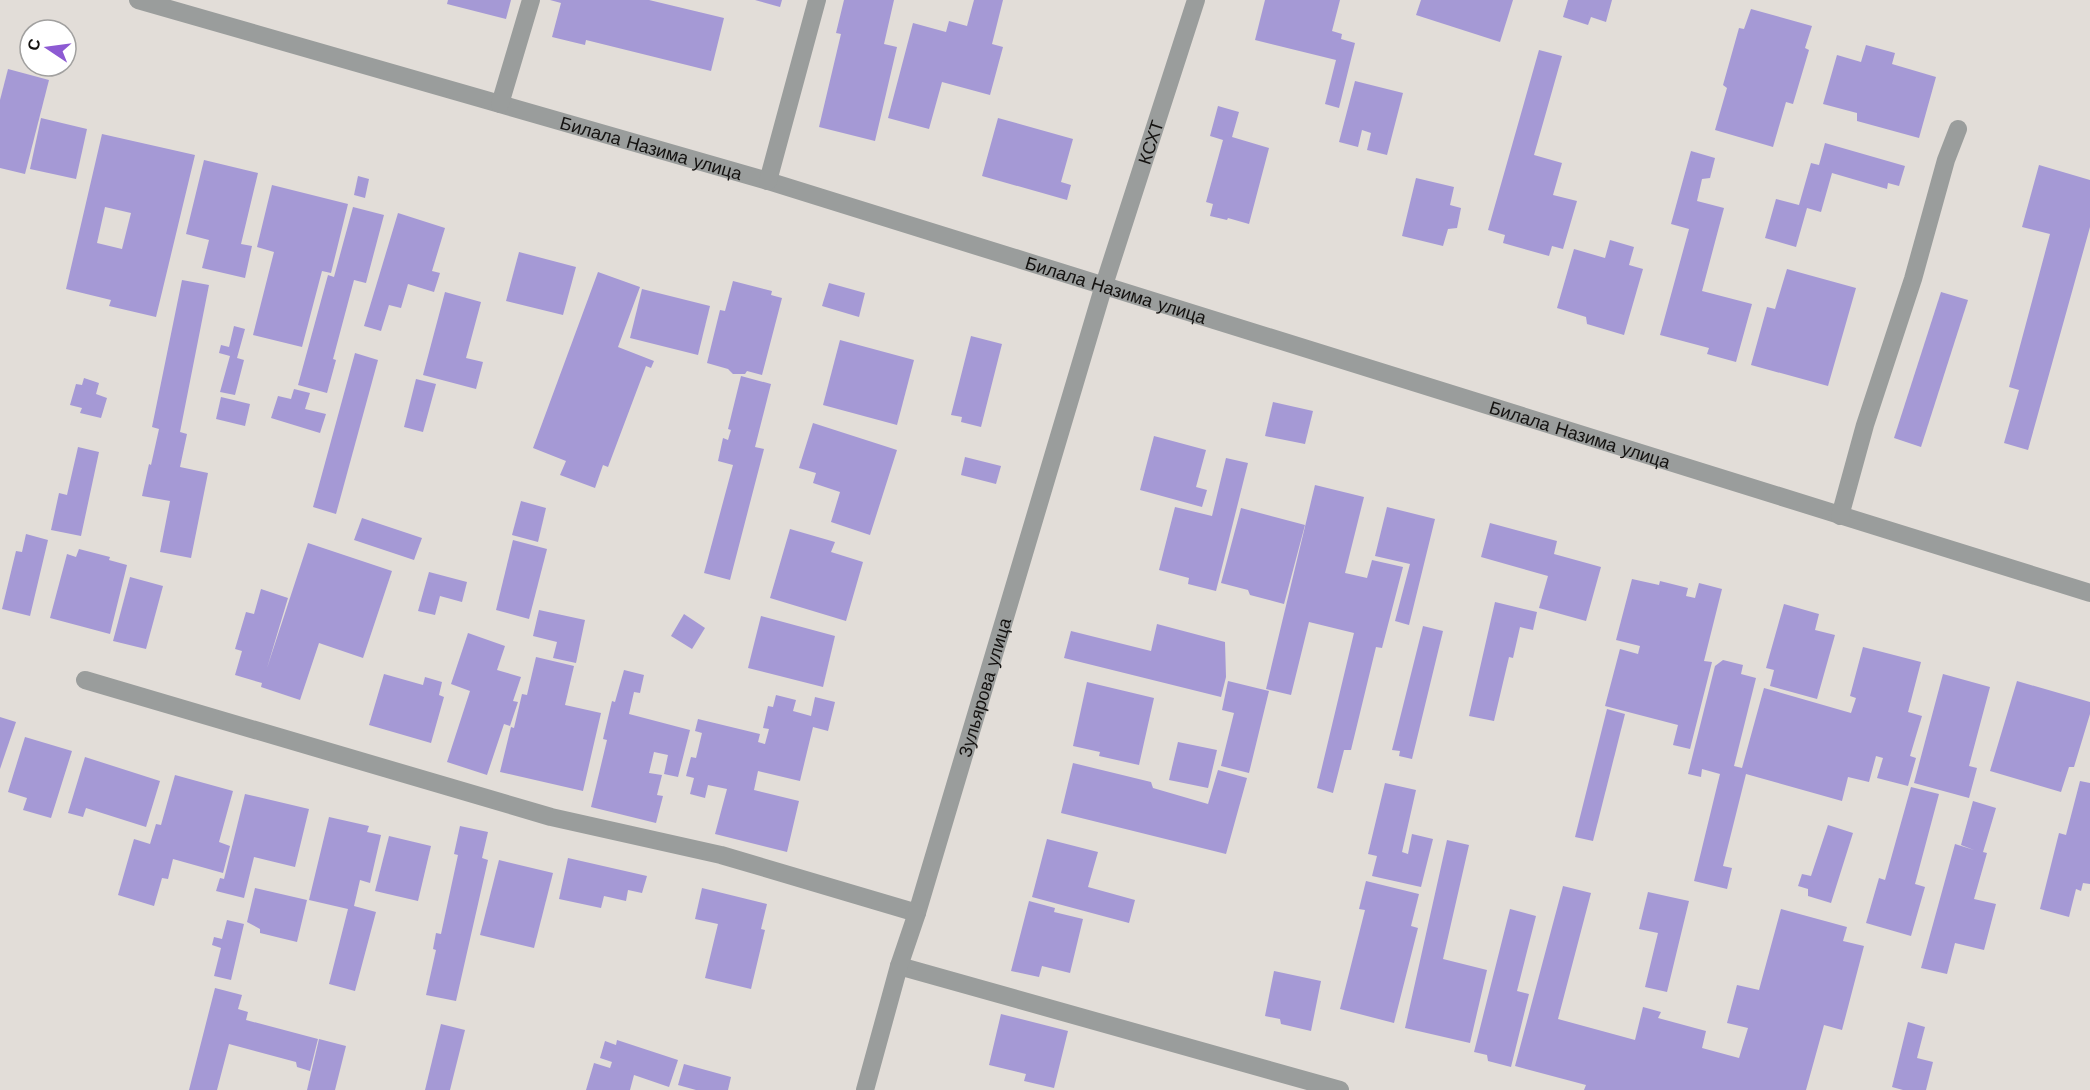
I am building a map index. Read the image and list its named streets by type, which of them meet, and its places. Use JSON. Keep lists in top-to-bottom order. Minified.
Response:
{"streets":{"street":["КСХТ","Билала Назима улица","Зульярова улица"]},"crossings":[["КСХТ","Билала Назима улица"],["КСХТ","Зульярова улица"],["Билала Назима улица","Зульярова улица"]],"north":"left"}
